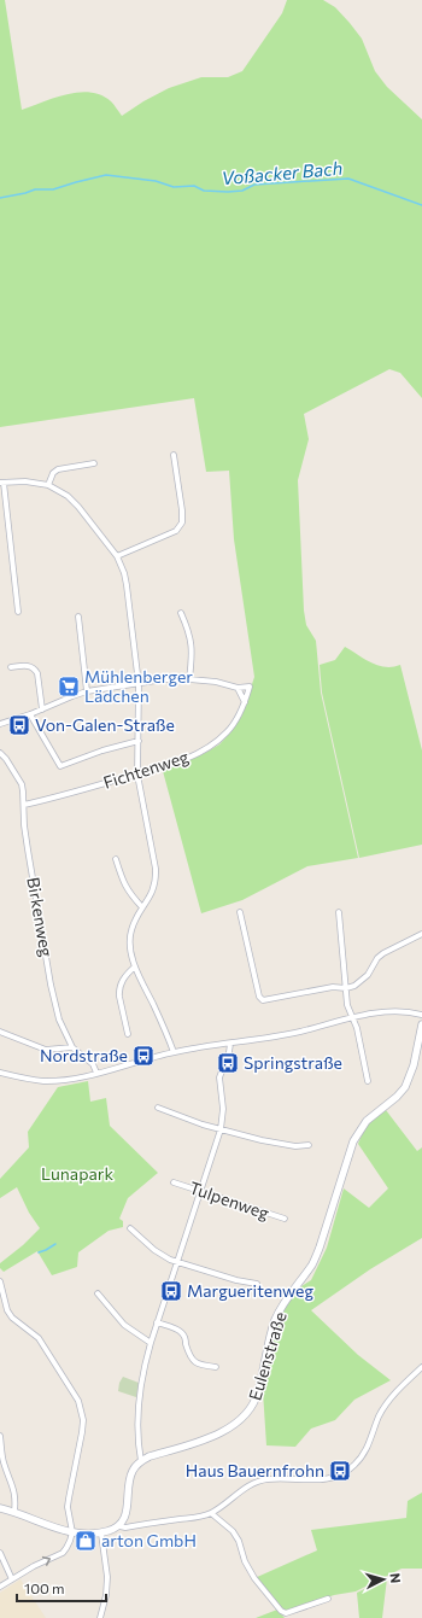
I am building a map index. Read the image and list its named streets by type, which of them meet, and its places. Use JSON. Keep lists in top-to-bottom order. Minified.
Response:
{"streets":{"main road":["Eulenstraße"],"street":["Fichtenweg","Birkenweg","Tulpenweg"]},"crossings":[["Fichtenweg","Birkenweg"]],"water":["Voßacker Bach"],"parks":["Lunapark"],"places":{"supermarket":["Mühlenberger Lädchen"],"bus stop":["Von-Galen-Straße","Nordstraße","Springstraße","Margueritenweg","Haus Bauernfrohn"],"shop":["arton GmbH"]},"scale_bar":"100 m","north":"right"}
